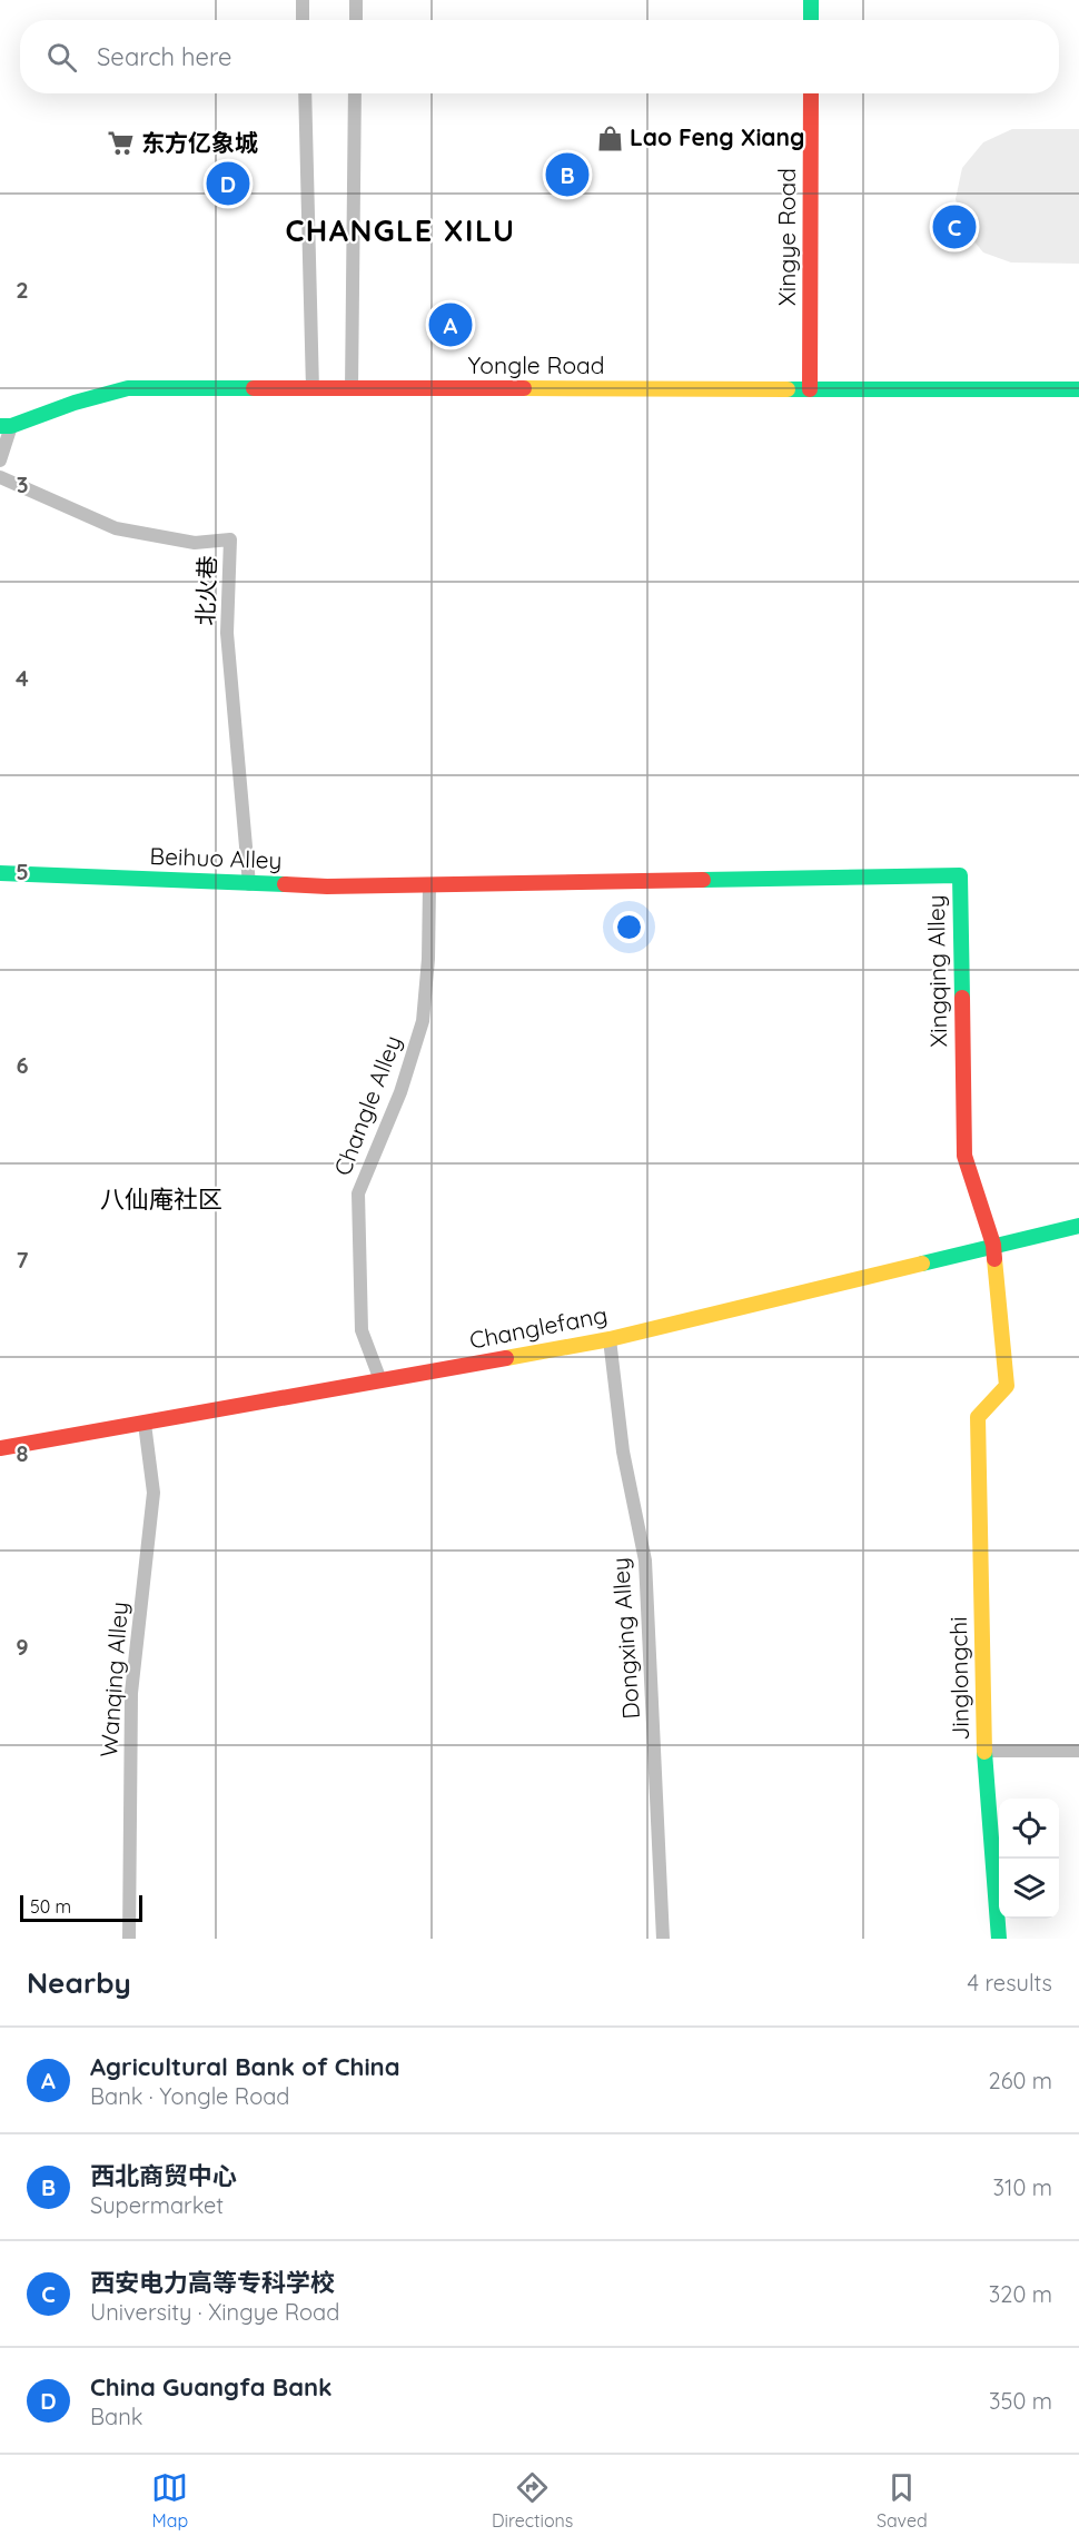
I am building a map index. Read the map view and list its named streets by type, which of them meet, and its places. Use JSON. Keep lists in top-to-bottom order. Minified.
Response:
{"streets":{"street":["Xingye Road","Yongle Road","北火巷","Beihuo Alley","Xingqing Alley","Changle Alley","Changlefang","Dongxing Alley","Jinglongchi","Wanqing Alley"]},"crossings":[["Xingye Road","Yongle Road"],["北火巷","Beihuo Alley"],["Beihuo Alley","Xingqing Alley"],["Beihuo Alley","Changle Alley"],["Xingqing Alley","Changle Alley"],["Xingqing Alley","Changlefang"],["Xingqing Alley","Jinglongchi"],["Changle Alley","Changlefang"],["Changlefang","Dongxing Alley"],["Changlefang","Wanqing Alley"]],"districts":["CHANGLE XILU","八仙庵社区"],"places":{"shop":["Lao Feng Xiang"],"supermarket":["东方亿象城"]},"scale_bar":"50 m","page":{"search":"Search here","pins":["B","D","C","A"],"scale":"50 m","heading":["Nearby","4 results"],"list":[{"mark":"A","name":"Agricultural Bank of China","note":"Bank · Yongle Road","value":"260 m"},{"mark":"B","name":"西北商贸中心","note":"Supermarket","value":"310 m"},{"mark":"C","name":"西安电力高等专科学校","note":"University · Xingye Road","value":"320 m"},{"mark":"D","name":"China Guangfa Bank","note":"Bank","value":"350 m"}],"nav":["Map","Directions","Saved"]},"grid":{"rows":["2","3","4","5","6","7","8","9"]}}
